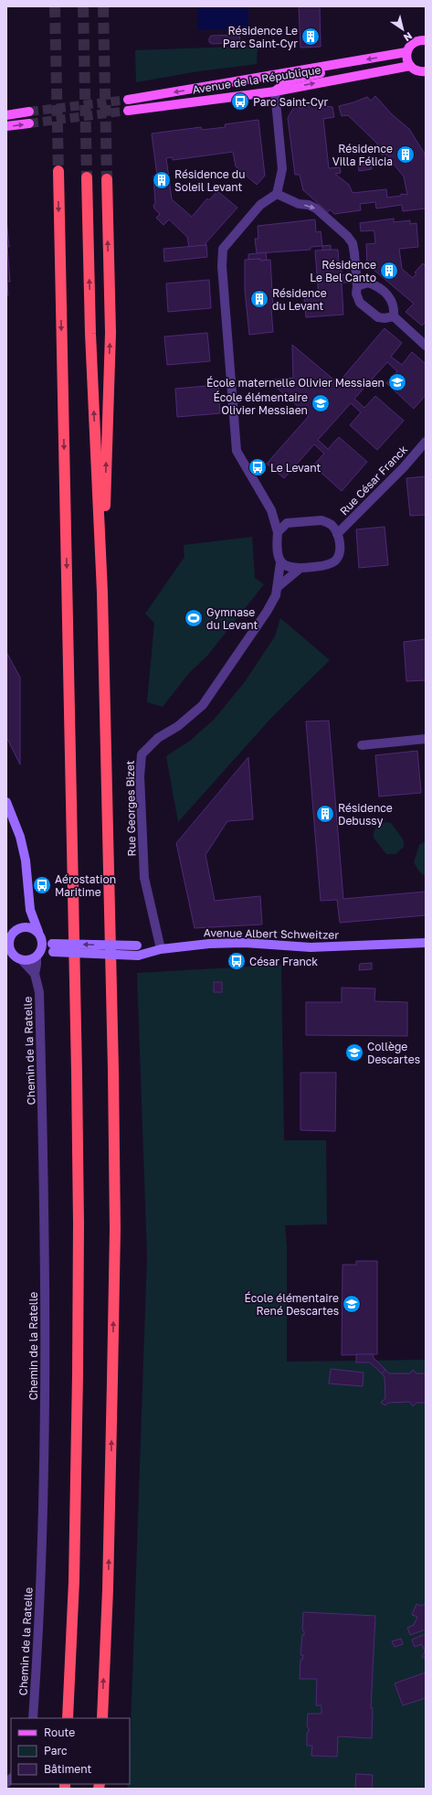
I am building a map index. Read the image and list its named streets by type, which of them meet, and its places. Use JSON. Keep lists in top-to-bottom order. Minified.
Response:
{"streets":{"main road":["Avenue de la République"],"street":["Rue César Franck","Rue Georges Bizet","Avenue Albert Schweitzer","Chemin de la Ratelle"]},"crossings":[["Rue César Franck","Rue Georges Bizet"],["Rue Georges Bizet","Avenue Albert Schweitzer"],["Avenue Albert Schweitzer","Chemin de la Ratelle"]],"places":{"building":["Résidence Le Parc Saint-Cyr","Résidence Villa Félicia","Résidence du Soleil Levant","Résidence Le Bel Canto","Résidence du Levant","Résidence Debussy"],"bus stop":["Parc Saint-Cyr","Le Levant","Aérostation Maritime","César Franck"],"school or university":["École maternelle Olivier Messiaen","École élémentaire Olivier Messiaen","Collège Descartes","École élémentaire René Descartes"],"sports":["Gymnase du Levant"]},"legend":["Route","Parc","Bâtiment"],"north":"bottom right"}
